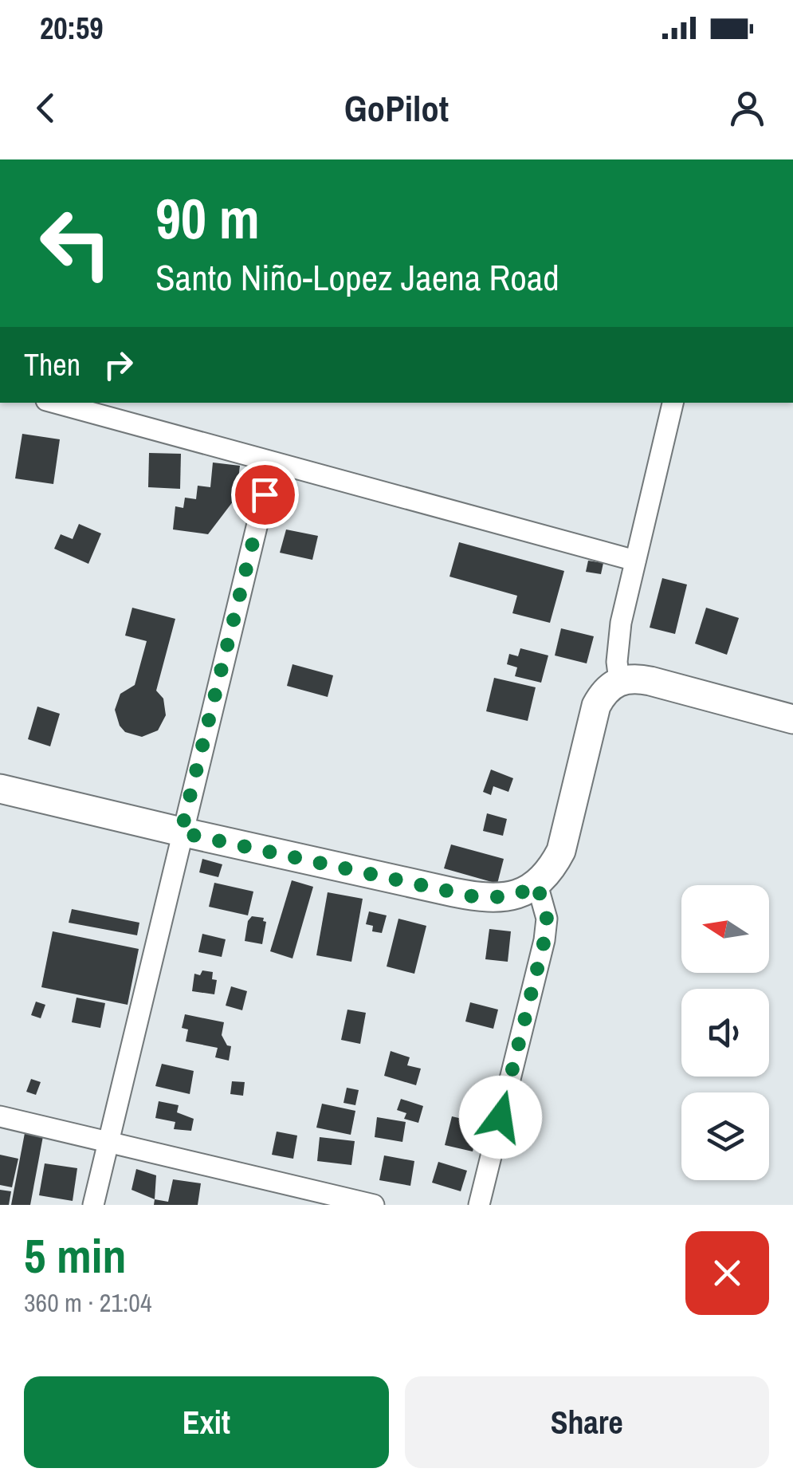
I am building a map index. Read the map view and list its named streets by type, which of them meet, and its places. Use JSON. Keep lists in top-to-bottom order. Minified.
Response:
{"north":"left","page":{"status":"20:59","header":"GoPilot","turn":["90 m","Santo Niño-Lopez Jaena Road"],"then":"Then","heading":["5 min","360 m · 21:04"],"buttons":["Exit","Share"]}}
